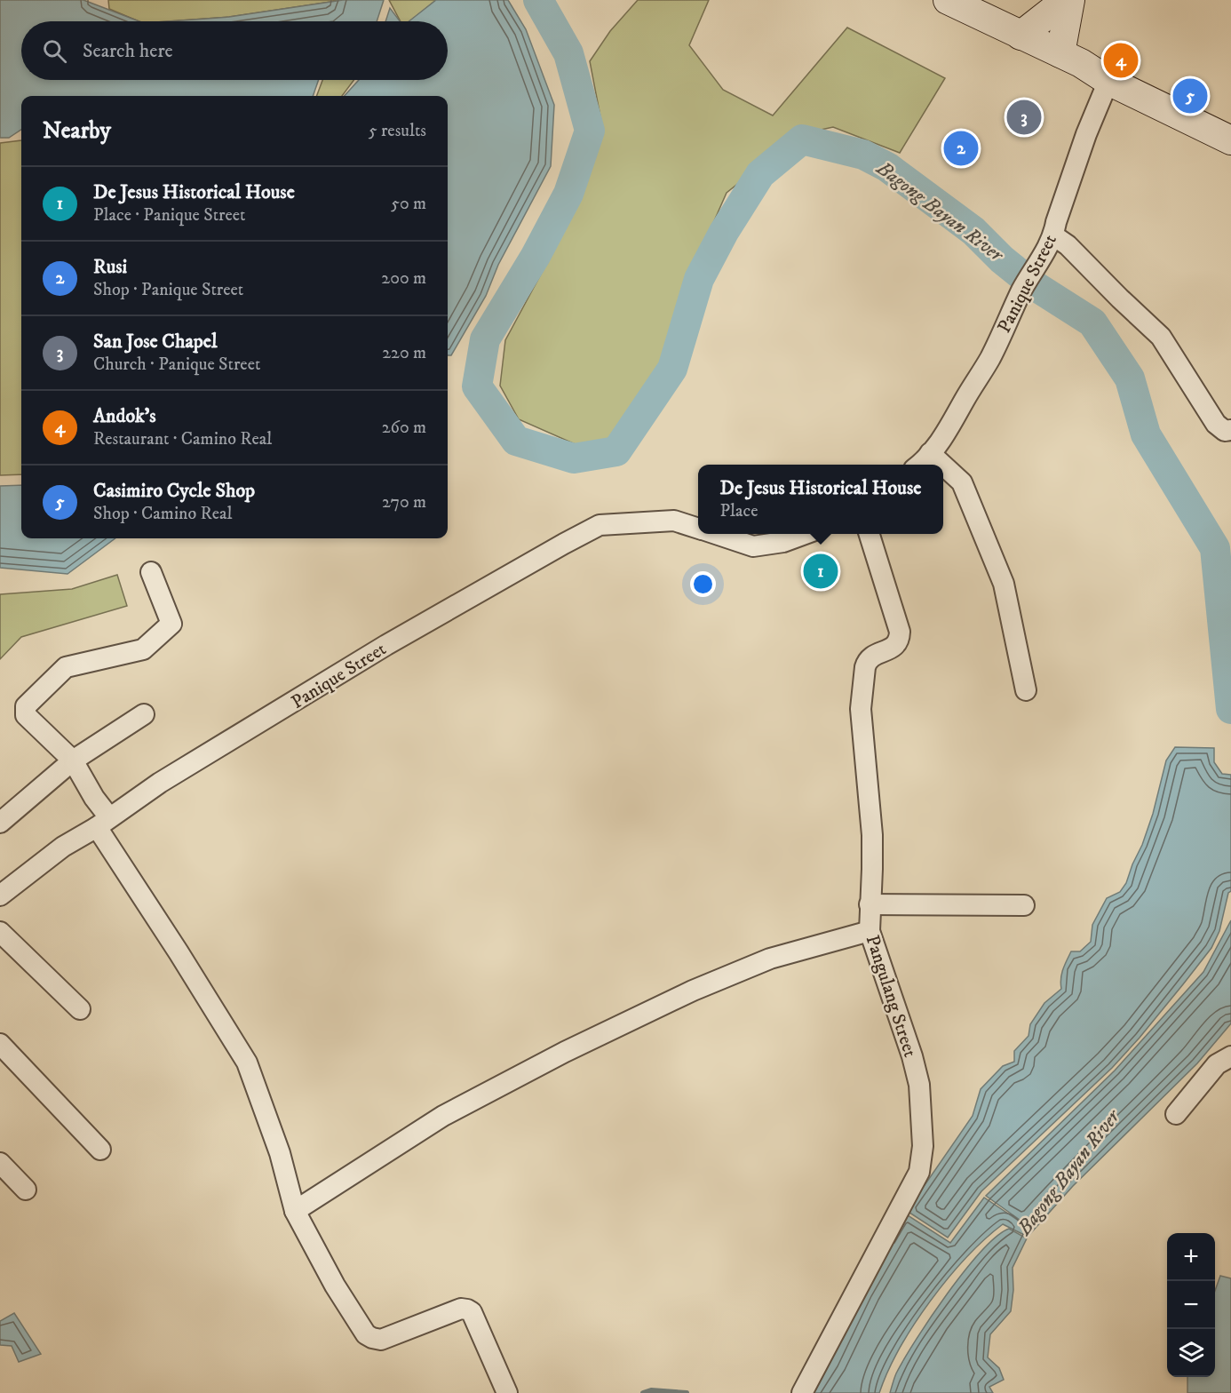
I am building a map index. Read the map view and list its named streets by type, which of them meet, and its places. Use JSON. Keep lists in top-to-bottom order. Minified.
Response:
{"streets":{"street":["Panique Street","Pangulang Street"]},"water":["Bagong Bayan River"],"page":{"search":"Search here","pins":["4","5","3","2","1"],"heading":["Nearby","5 results"],"list":[{"mark":"1","name":"De Jesus Historical House","note":"Place · Panique Street","value":"50 m"},{"mark":"2","name":"Rusi","note":"Shop · Panique Street","value":"200 m"},{"mark":"3","name":"San Jose Chapel","note":"Church · Panique Street","value":"220 m"},{"mark":"4","name":"Andok's","note":"Restaurant · Camino Real","value":"260 m"},{"mark":"5","name":"Casimiro Cycle Shop","note":"Shop · Camino Real","value":"270 m"}],"popup":["De Jesus Historical House","Place"],"map_buttons":["+","−"]}}
